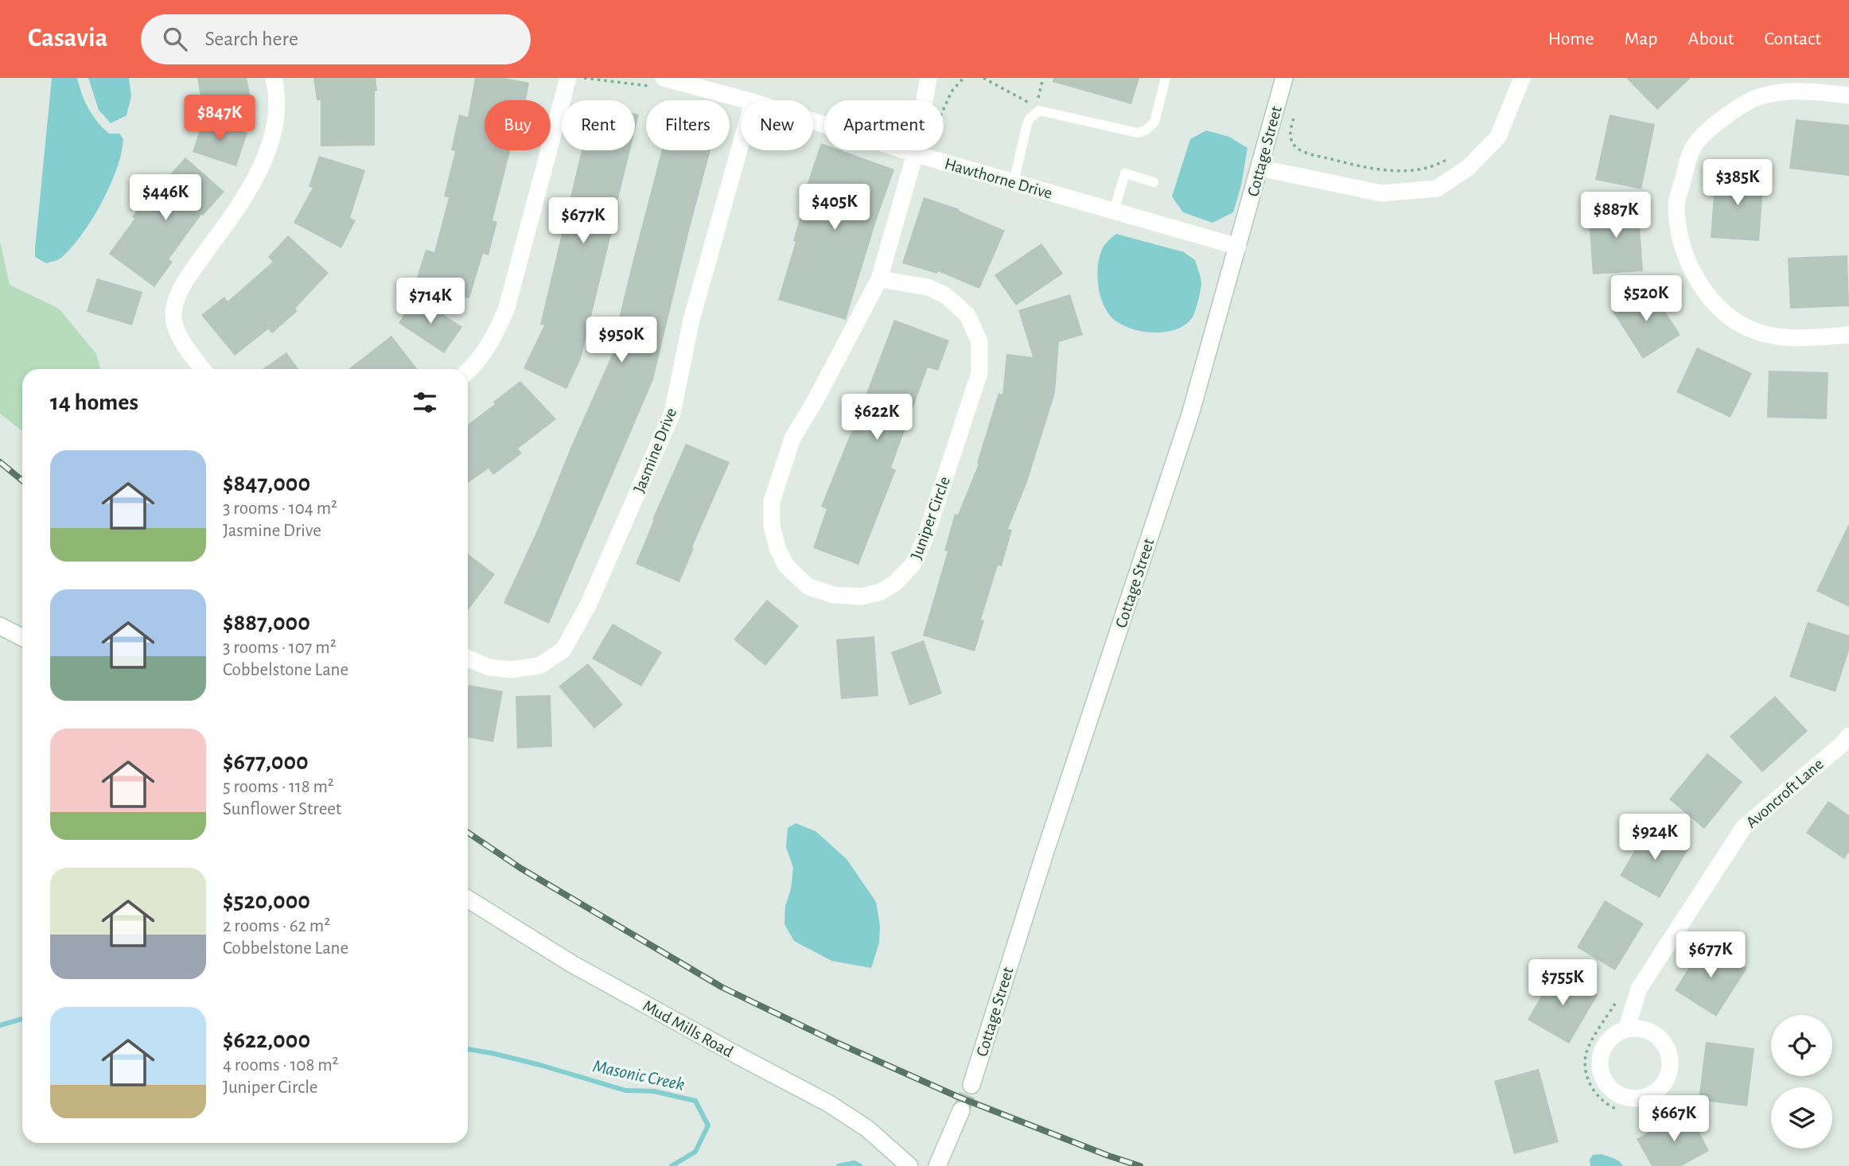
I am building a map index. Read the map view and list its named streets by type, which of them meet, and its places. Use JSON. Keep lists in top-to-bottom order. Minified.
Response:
{"streets":{"street":["Cottage Street","Hawthorne Drive","Jasmine Drive","Juniper Circle","Avoncroft Lane","Mud Mills Road"]},"crossings":[["Cottage Street","Hawthorne Drive"],["Hawthorne Drive","Juniper Circle"]],"water":["Masonic Creek"],"page":{"header":"Casavia","search":"Search here","nav":["Home","Map","About","Contact"],"price":["$847K","$385K","$446K","$405K","$887K","$677K","$520K","$714K","$950K","$622K","$924K","$677K","$755K","$667K"],"chip":["Buy","Rent","Filters","New","Apartment"],"heading":"14 homes","list":[{"name":"$847,000","note":"3 rooms · 104 m² · Jasmine Drive"},{"name":"$887,000","note":"3 rooms · 107 m² · Cobbelstone Lane"},{"name":"$677,000","note":"5 rooms · 118 m² · Sunflower Street"},{"name":"$520,000","note":"2 rooms · 62 m² · Cobbelstone Lane"},{"name":"$622,000","note":"4 rooms · 108 m² · Juniper Circle"}]}}
